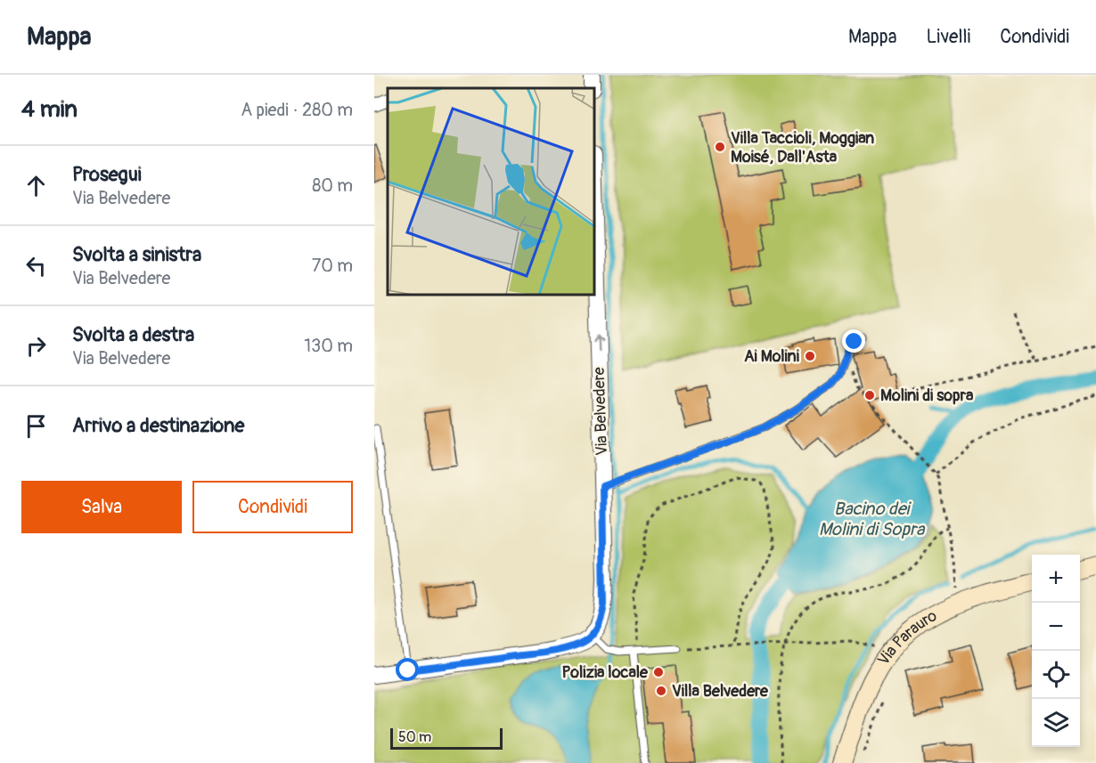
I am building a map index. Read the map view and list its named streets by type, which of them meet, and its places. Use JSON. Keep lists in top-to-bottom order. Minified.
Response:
{"streets":{"main road":["Via Parauro"],"street":["Via Belvedere"]},"one_way":["Via Belvedere"],"water":["Bacino dei Molini di Sopra"],"places":["Villa Taccioli, Moggian Moisé, Dall'Asta","Ai Molini","Molini di sopra","Polizia locale","Villa Belvedere"],"scale_bar":"50 m","page":{"header":"Mappa","nav":["Mappa","Livelli","Condividi"],"heading":["4 min","A piedi · 280 m"],"list":[["Prosegui","Via Belvedere","80 m"],["Svolta a sinistra","Via Belvedere","70 m"],["Svolta a destra","Via Belvedere","130 m"],"Arrivo a destinazione"],"buttons":["Salva","Condividi"],"map_buttons":["+","−"],"scale":"50 m"}}
